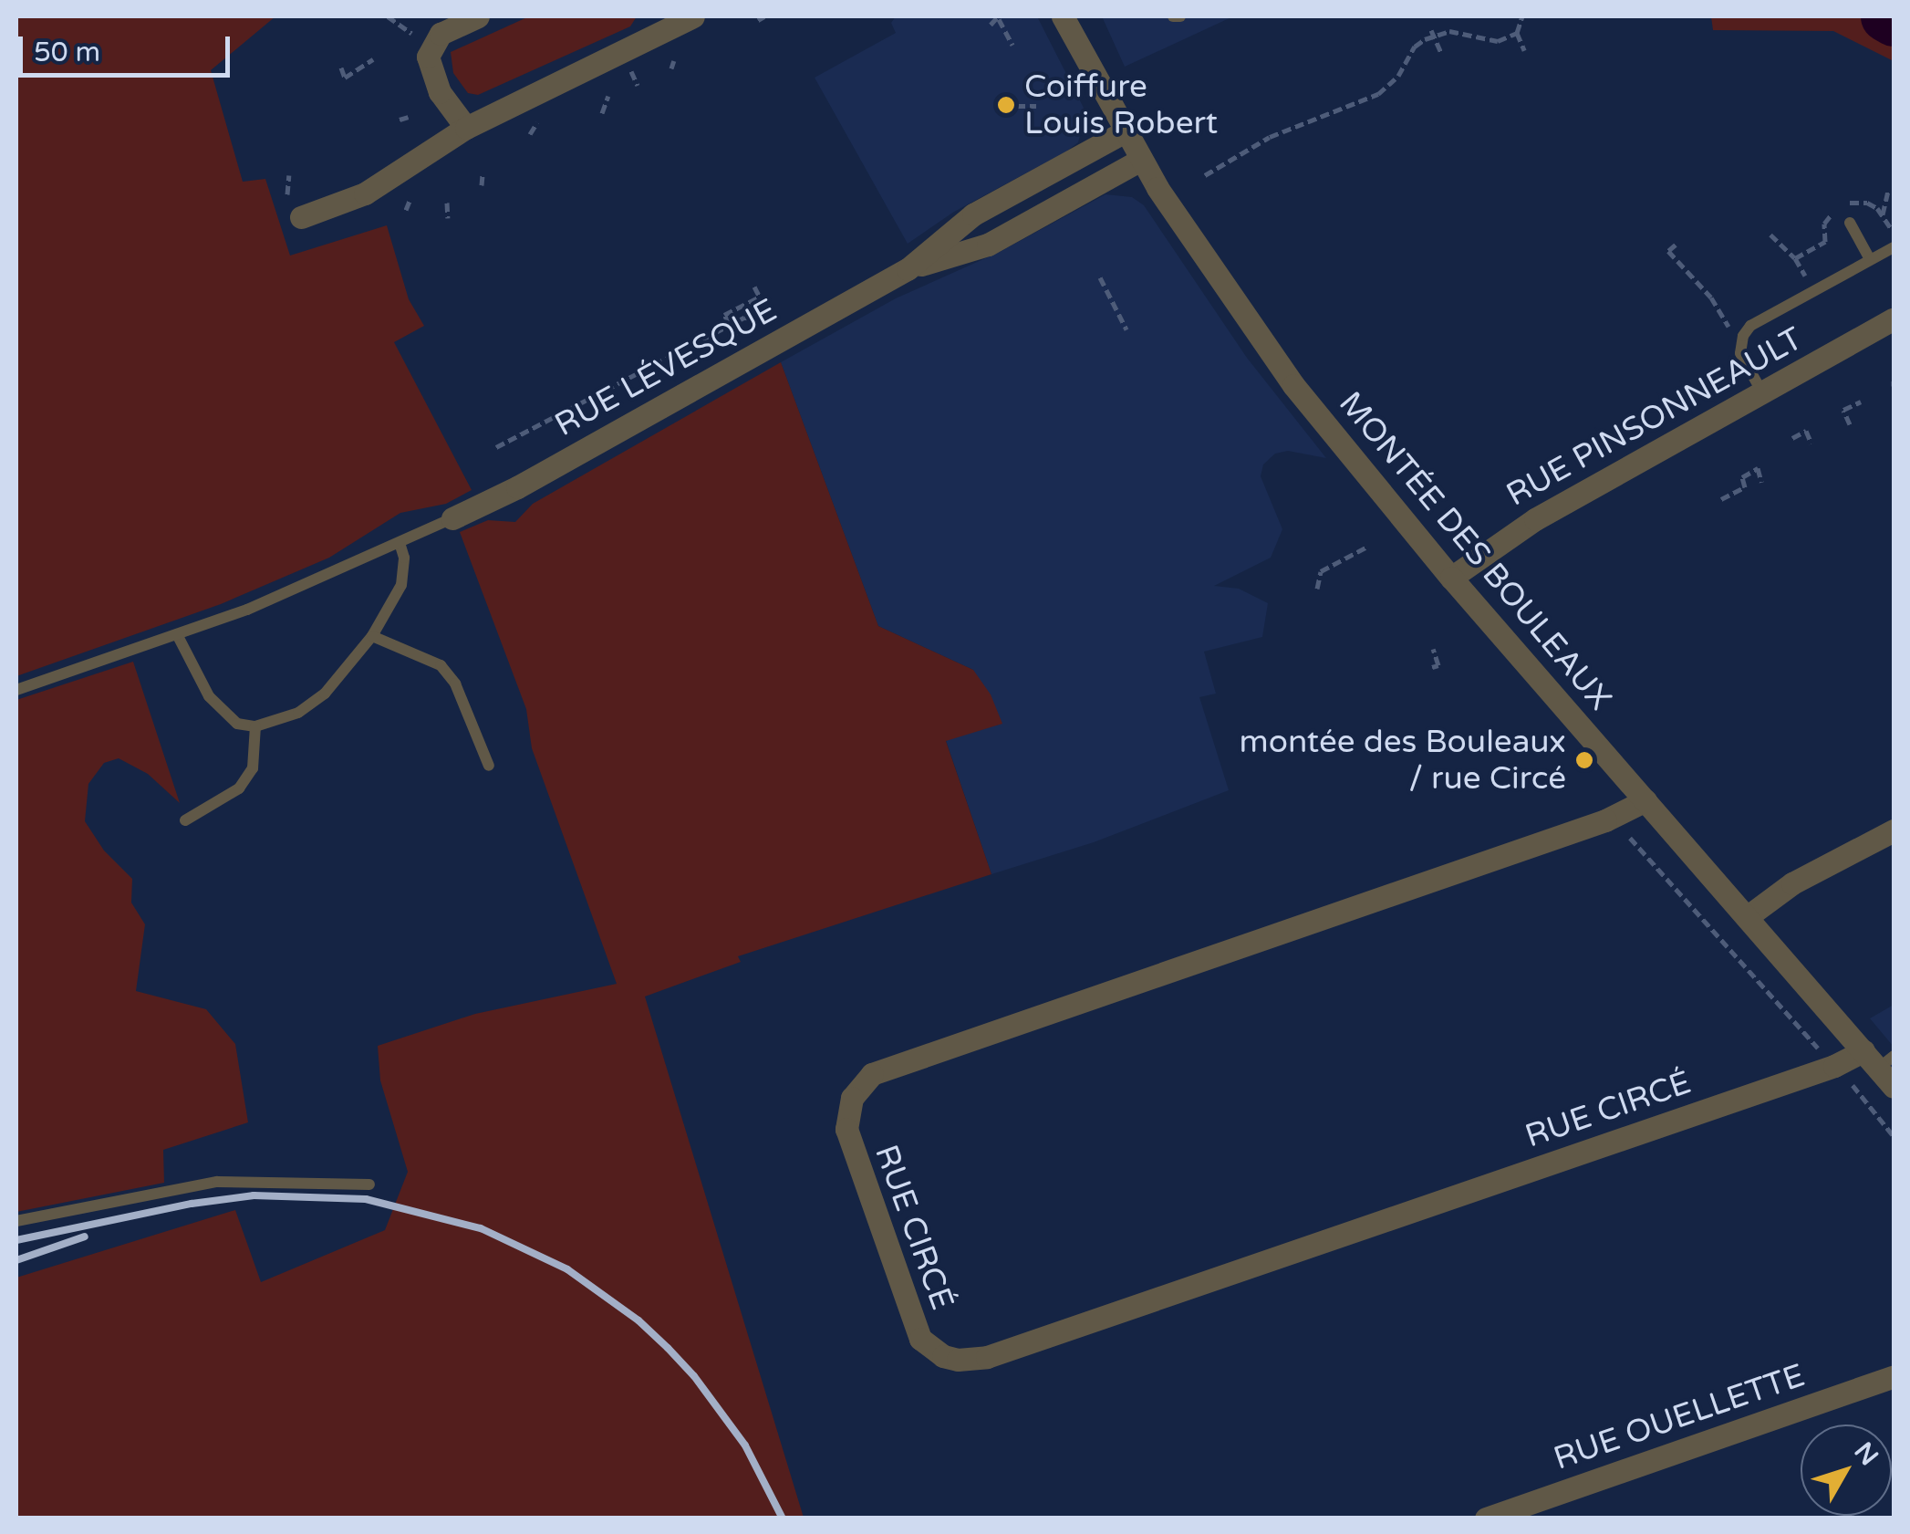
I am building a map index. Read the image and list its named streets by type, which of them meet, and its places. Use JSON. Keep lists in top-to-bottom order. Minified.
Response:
{"streets":{"street":["RUE LÉVESQUE","RUE PINSONNEAULT","MONTÉE DES BOULEAUX","RUE CIRCÉ","RUE OUELLETTE"]},"crossings":[["RUE LÉVESQUE","MONTÉE DES BOULEAUX"],["RUE PINSONNEAULT","MONTÉE DES BOULEAUX"],["MONTÉE DES BOULEAUX","RUE CIRCÉ"]],"places":["Coiffure Louis Robert","montée des Bouleaux / rue Circé"],"scale_bar":"50 m","north":"top right"}
